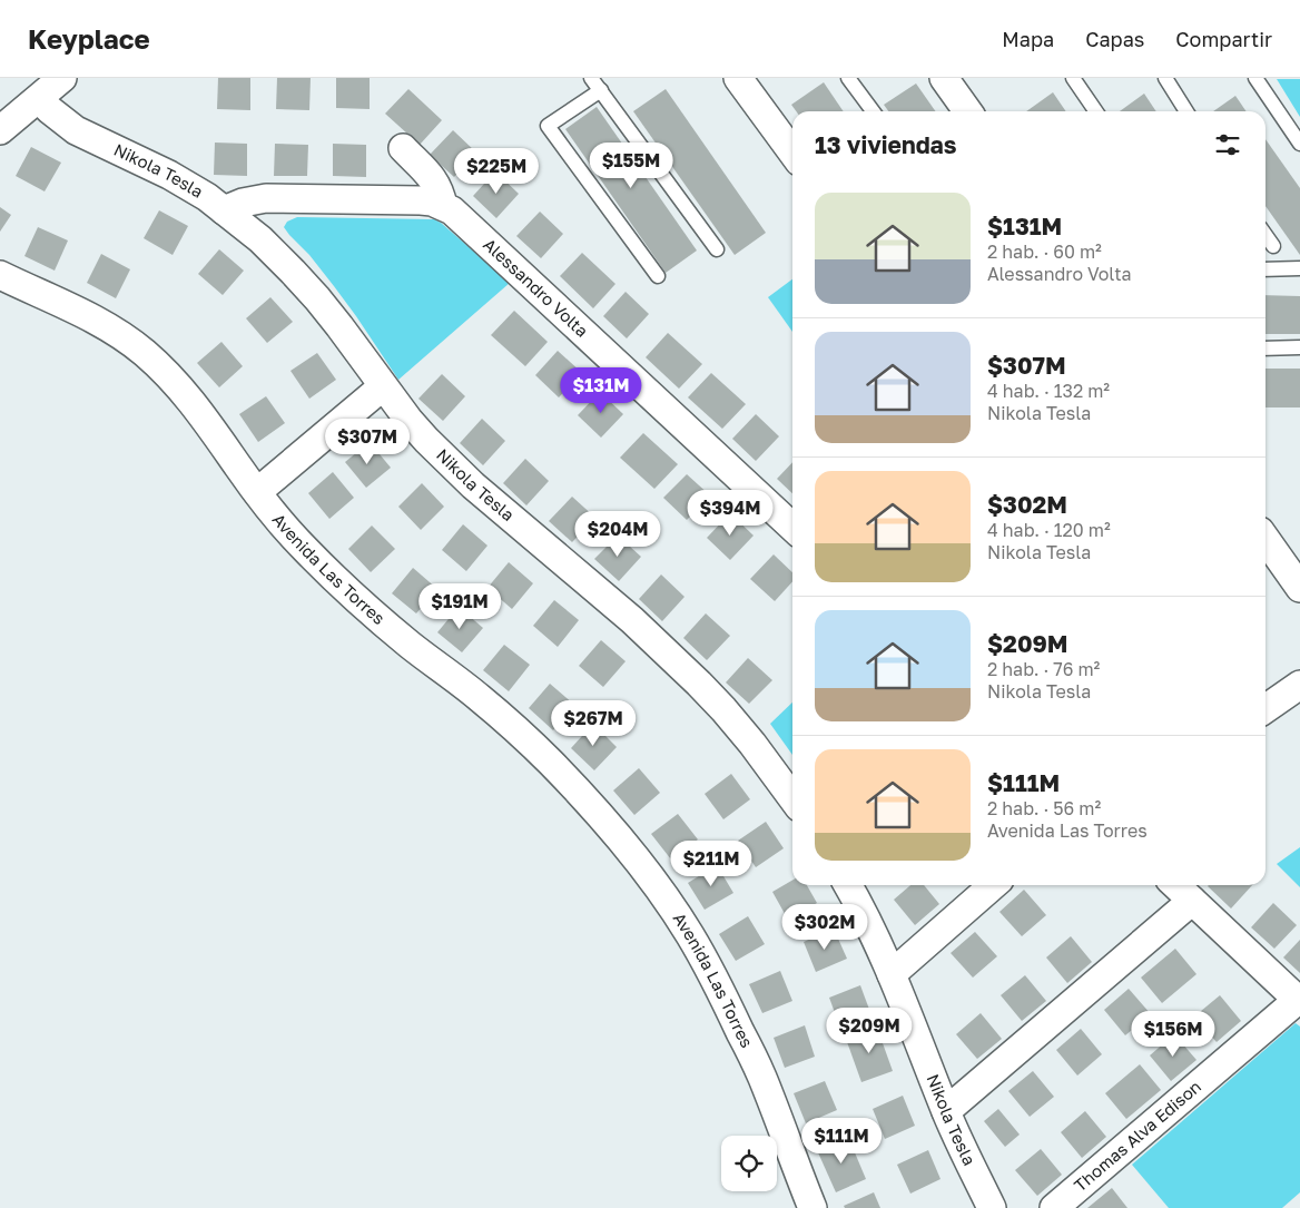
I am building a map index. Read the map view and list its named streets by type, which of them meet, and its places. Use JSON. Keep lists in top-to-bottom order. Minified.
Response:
{"streets":{"street":["Nikola Tesla","Alessandro Volta","Avenida Las Torres","Thomas Alva Edison"]},"page":{"header":"Keyplace","nav":["Mapa","Capas","Compartir"],"heading":"13 viviendas","price":["$155M","$225M","$131M","$307M","$394M","$204M","$191M","$267M","$211M","$302M","$209M","$156M","$111M"],"list":[{"name":"$131M","note":"2 hab. · 60 m² · Alessandro Volta"},{"name":"$307M","note":"4 hab. · 132 m² · Nikola Tesla"},{"name":"$302M","note":"4 hab. · 120 m² · Nikola Tesla"},{"name":"$209M","note":"2 hab. · 76 m² · Nikola Tesla"},{"name":"$111M","note":"2 hab. · 56 m² · Avenida Las Torres"}]}}
